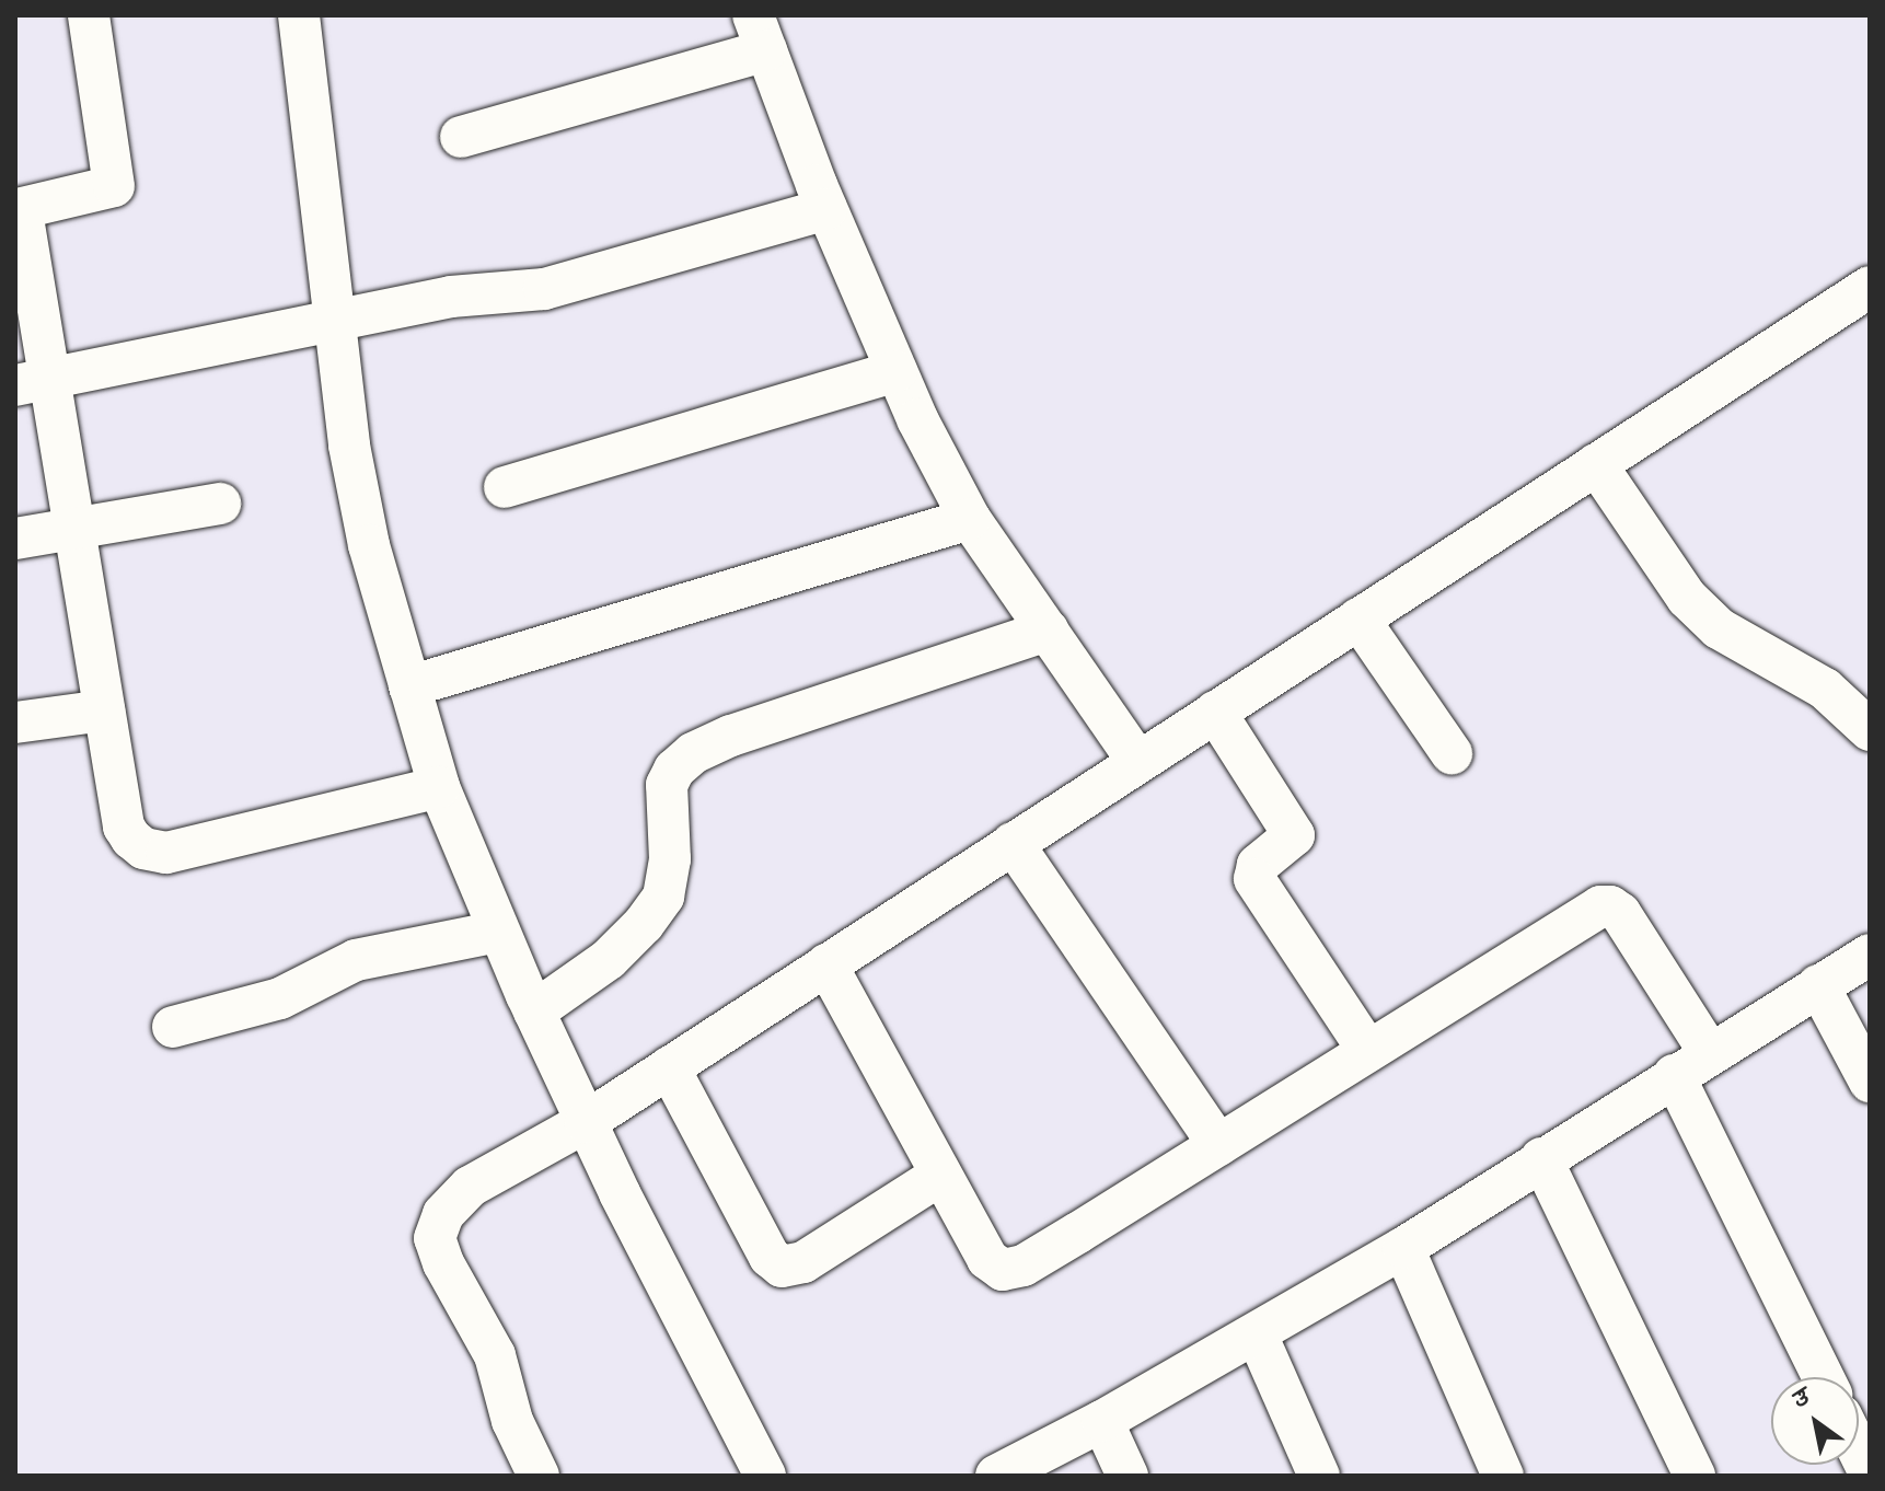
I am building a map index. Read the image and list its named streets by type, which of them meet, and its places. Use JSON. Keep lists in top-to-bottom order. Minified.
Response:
{"north":"top left"}
